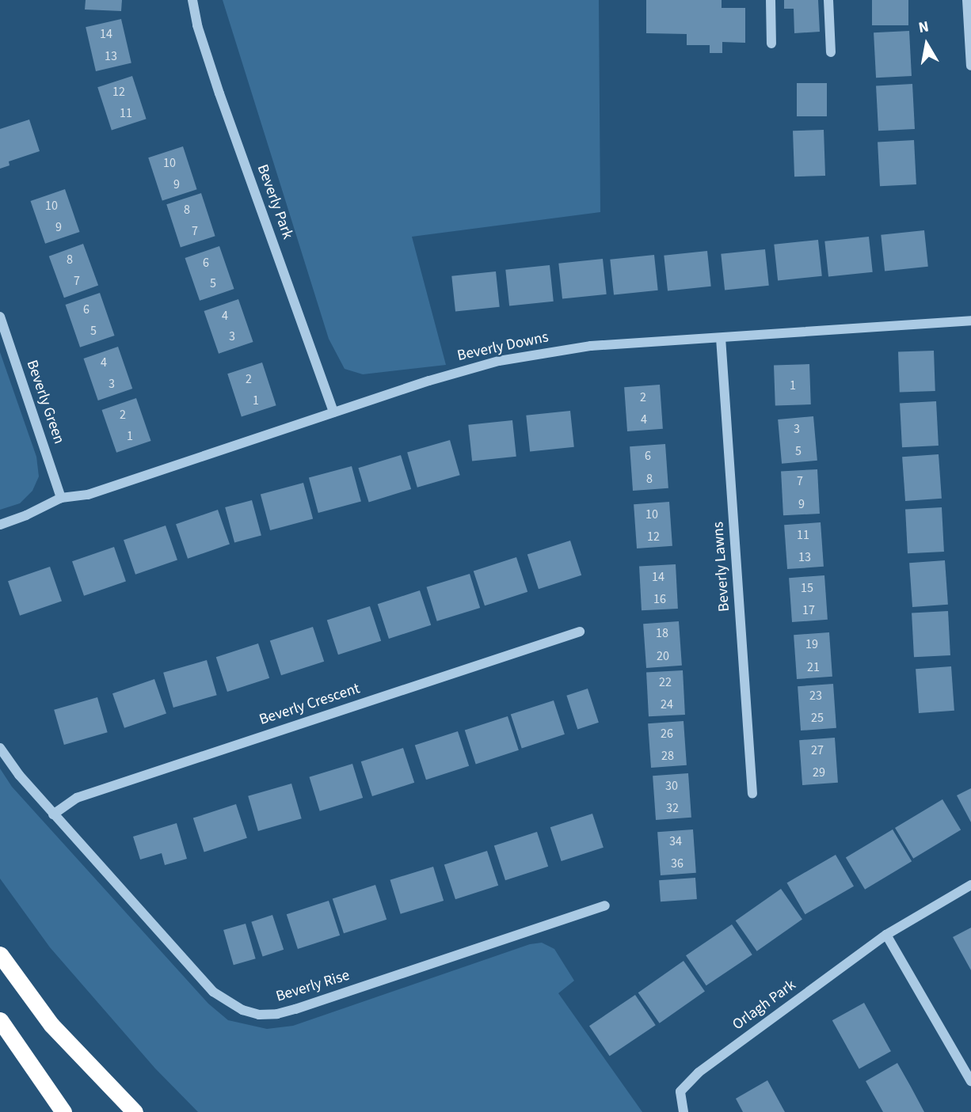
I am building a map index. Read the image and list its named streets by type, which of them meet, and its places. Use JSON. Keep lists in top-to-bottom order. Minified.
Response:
{"streets":{"street":["Beverly Park","Beverly Downs","Beverly Green","Beverly Lawns","Beverly Crescent","Beverly Rise","Orlagh Park"]},"crossings":[["Beverly Park","Beverly Downs"],["Beverly Downs","Beverly Green"],["Beverly Downs","Beverly Lawns"],["Beverly Crescent","Beverly Rise"]],"house_numbers":["14","13","12","11","10","9","10","8","9","7","8","6","7","5","6","4","5","3","4","2","3","1","2","1","2","4","3","1","5","6","8","7","9","10","11","12","13","14","15","16","17","18","19","20","21","22","23","24","25","26","27","28","29","30","32","34","36"],"north":"top"}
